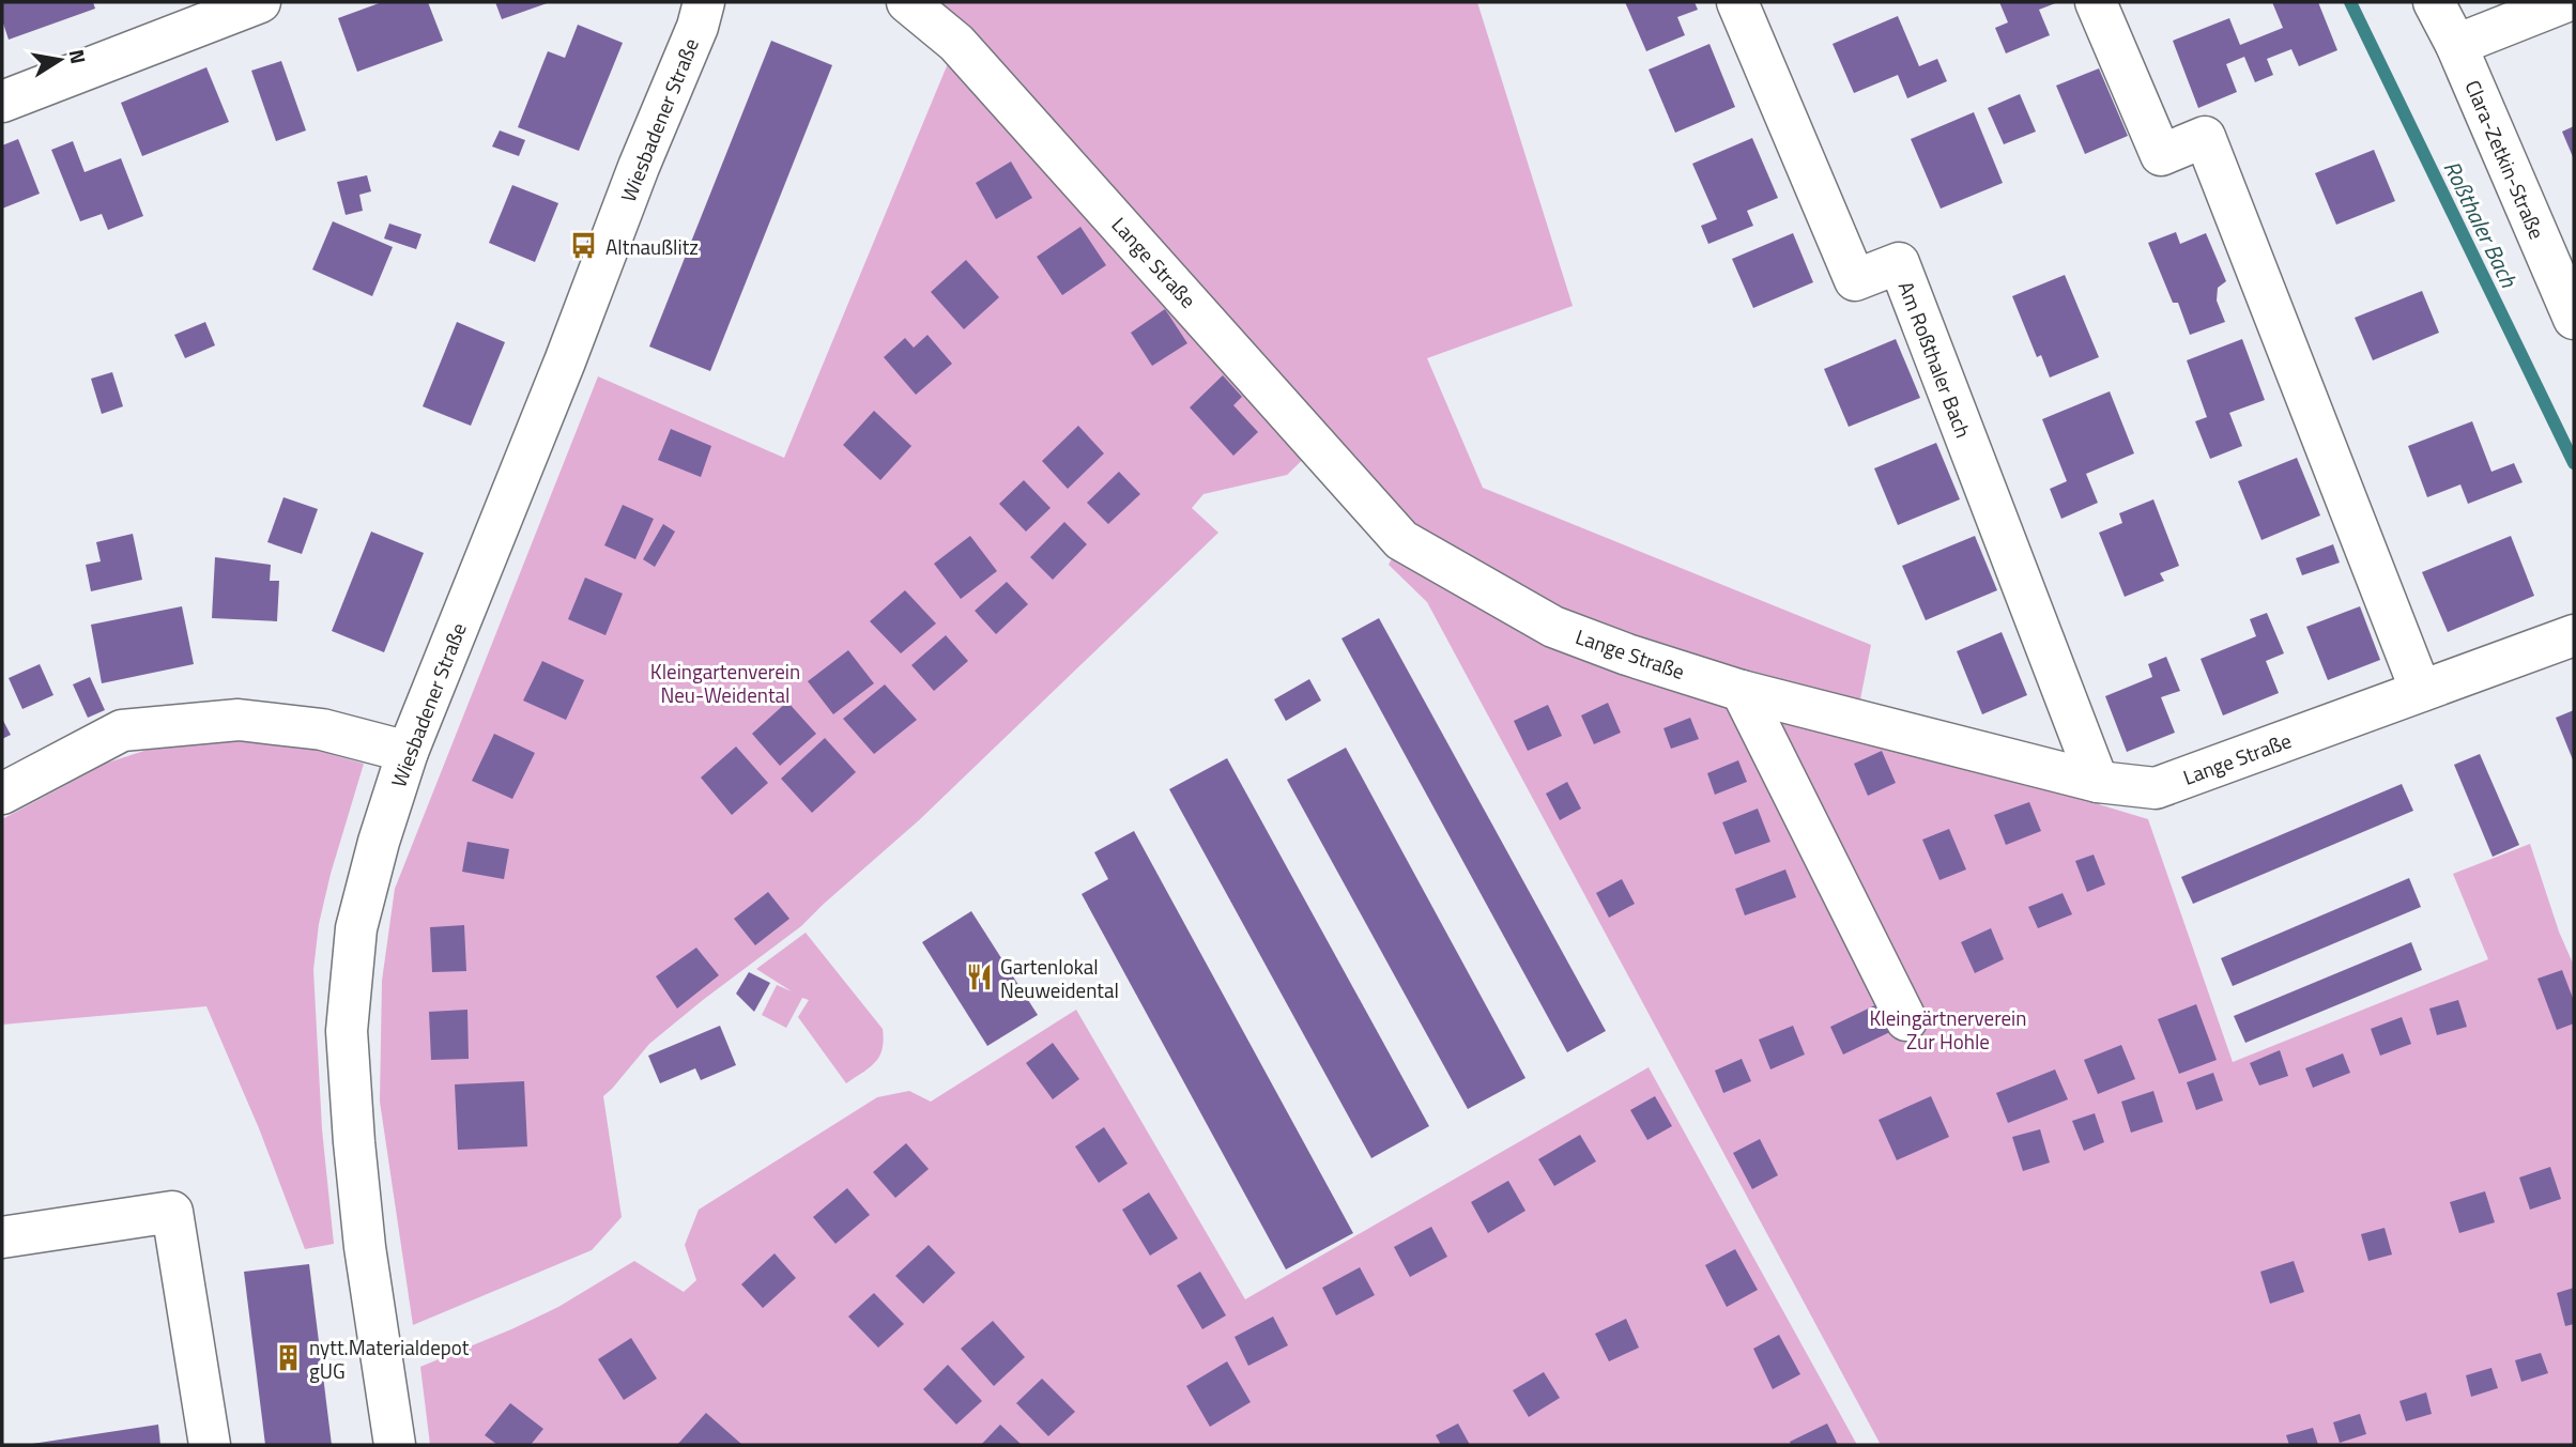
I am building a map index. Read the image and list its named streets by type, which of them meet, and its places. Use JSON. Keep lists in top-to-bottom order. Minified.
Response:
{"streets":{"street":["Wiesbadener Straße","Clara-Zetkin-Straße","Lange Straße","Am Roßthaler Bach"]},"crossings":[["Lange Straße","Am Roßthaler Bach"]],"water":["Roßthaler Bach"],"parks":["Kleingartenverein Neu-Weidental","Kleingärtnerverein Zur Hohle"],"places":{"bus stop":["Altnaußlitz"],"restaurant":["Gartenlokal Neuweidental"],"building":["nytt.Materialdepot gUG"]},"north":"right"}
